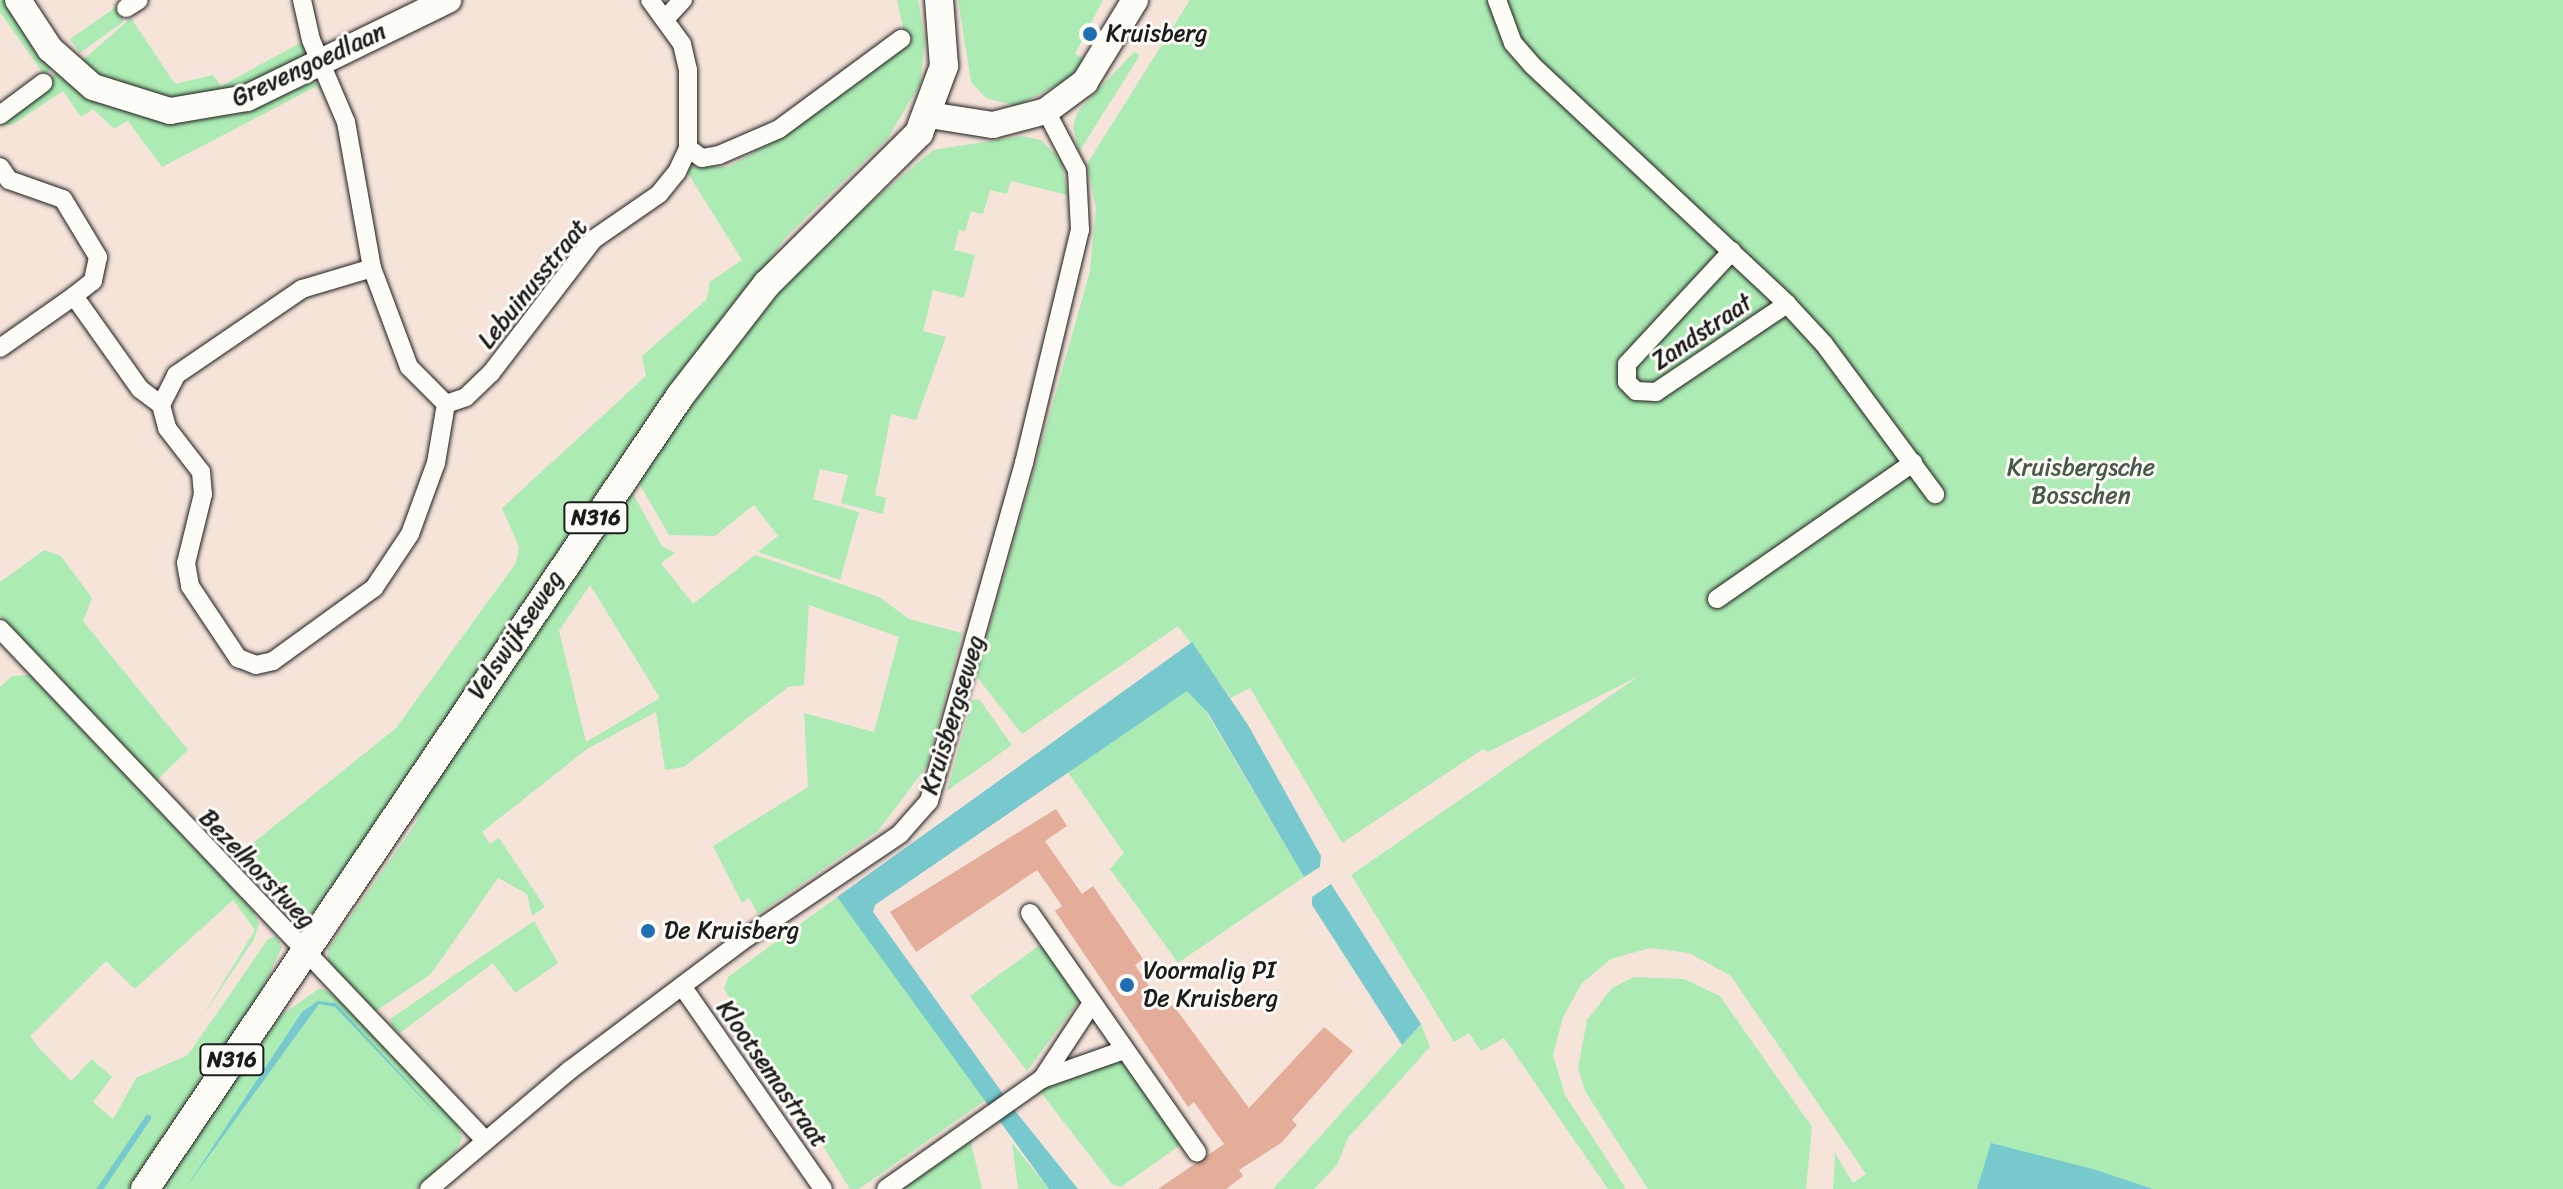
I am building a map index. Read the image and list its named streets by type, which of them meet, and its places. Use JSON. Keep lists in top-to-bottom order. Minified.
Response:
{"streets":{"main road":["N316","Velswijkseweg"],"street":["Grevengoedlaan","Lebuinusstraat","Zandstraat","Kruisbergseweg","Bezelhorstweg","Klootsemastraat"]},"crossings":[["N316","Velswijkseweg"],["Velswijkseweg","Bezelhorstweg"],["Kruisbergseweg","Bezelhorstweg"],["Kruisbergseweg","Klootsemastraat"]],"parks":["Kruisbergsche Bosschen"],"places":["Kruisberg","De Kruisberg","Voormalig PI De Kruisberg"]}
